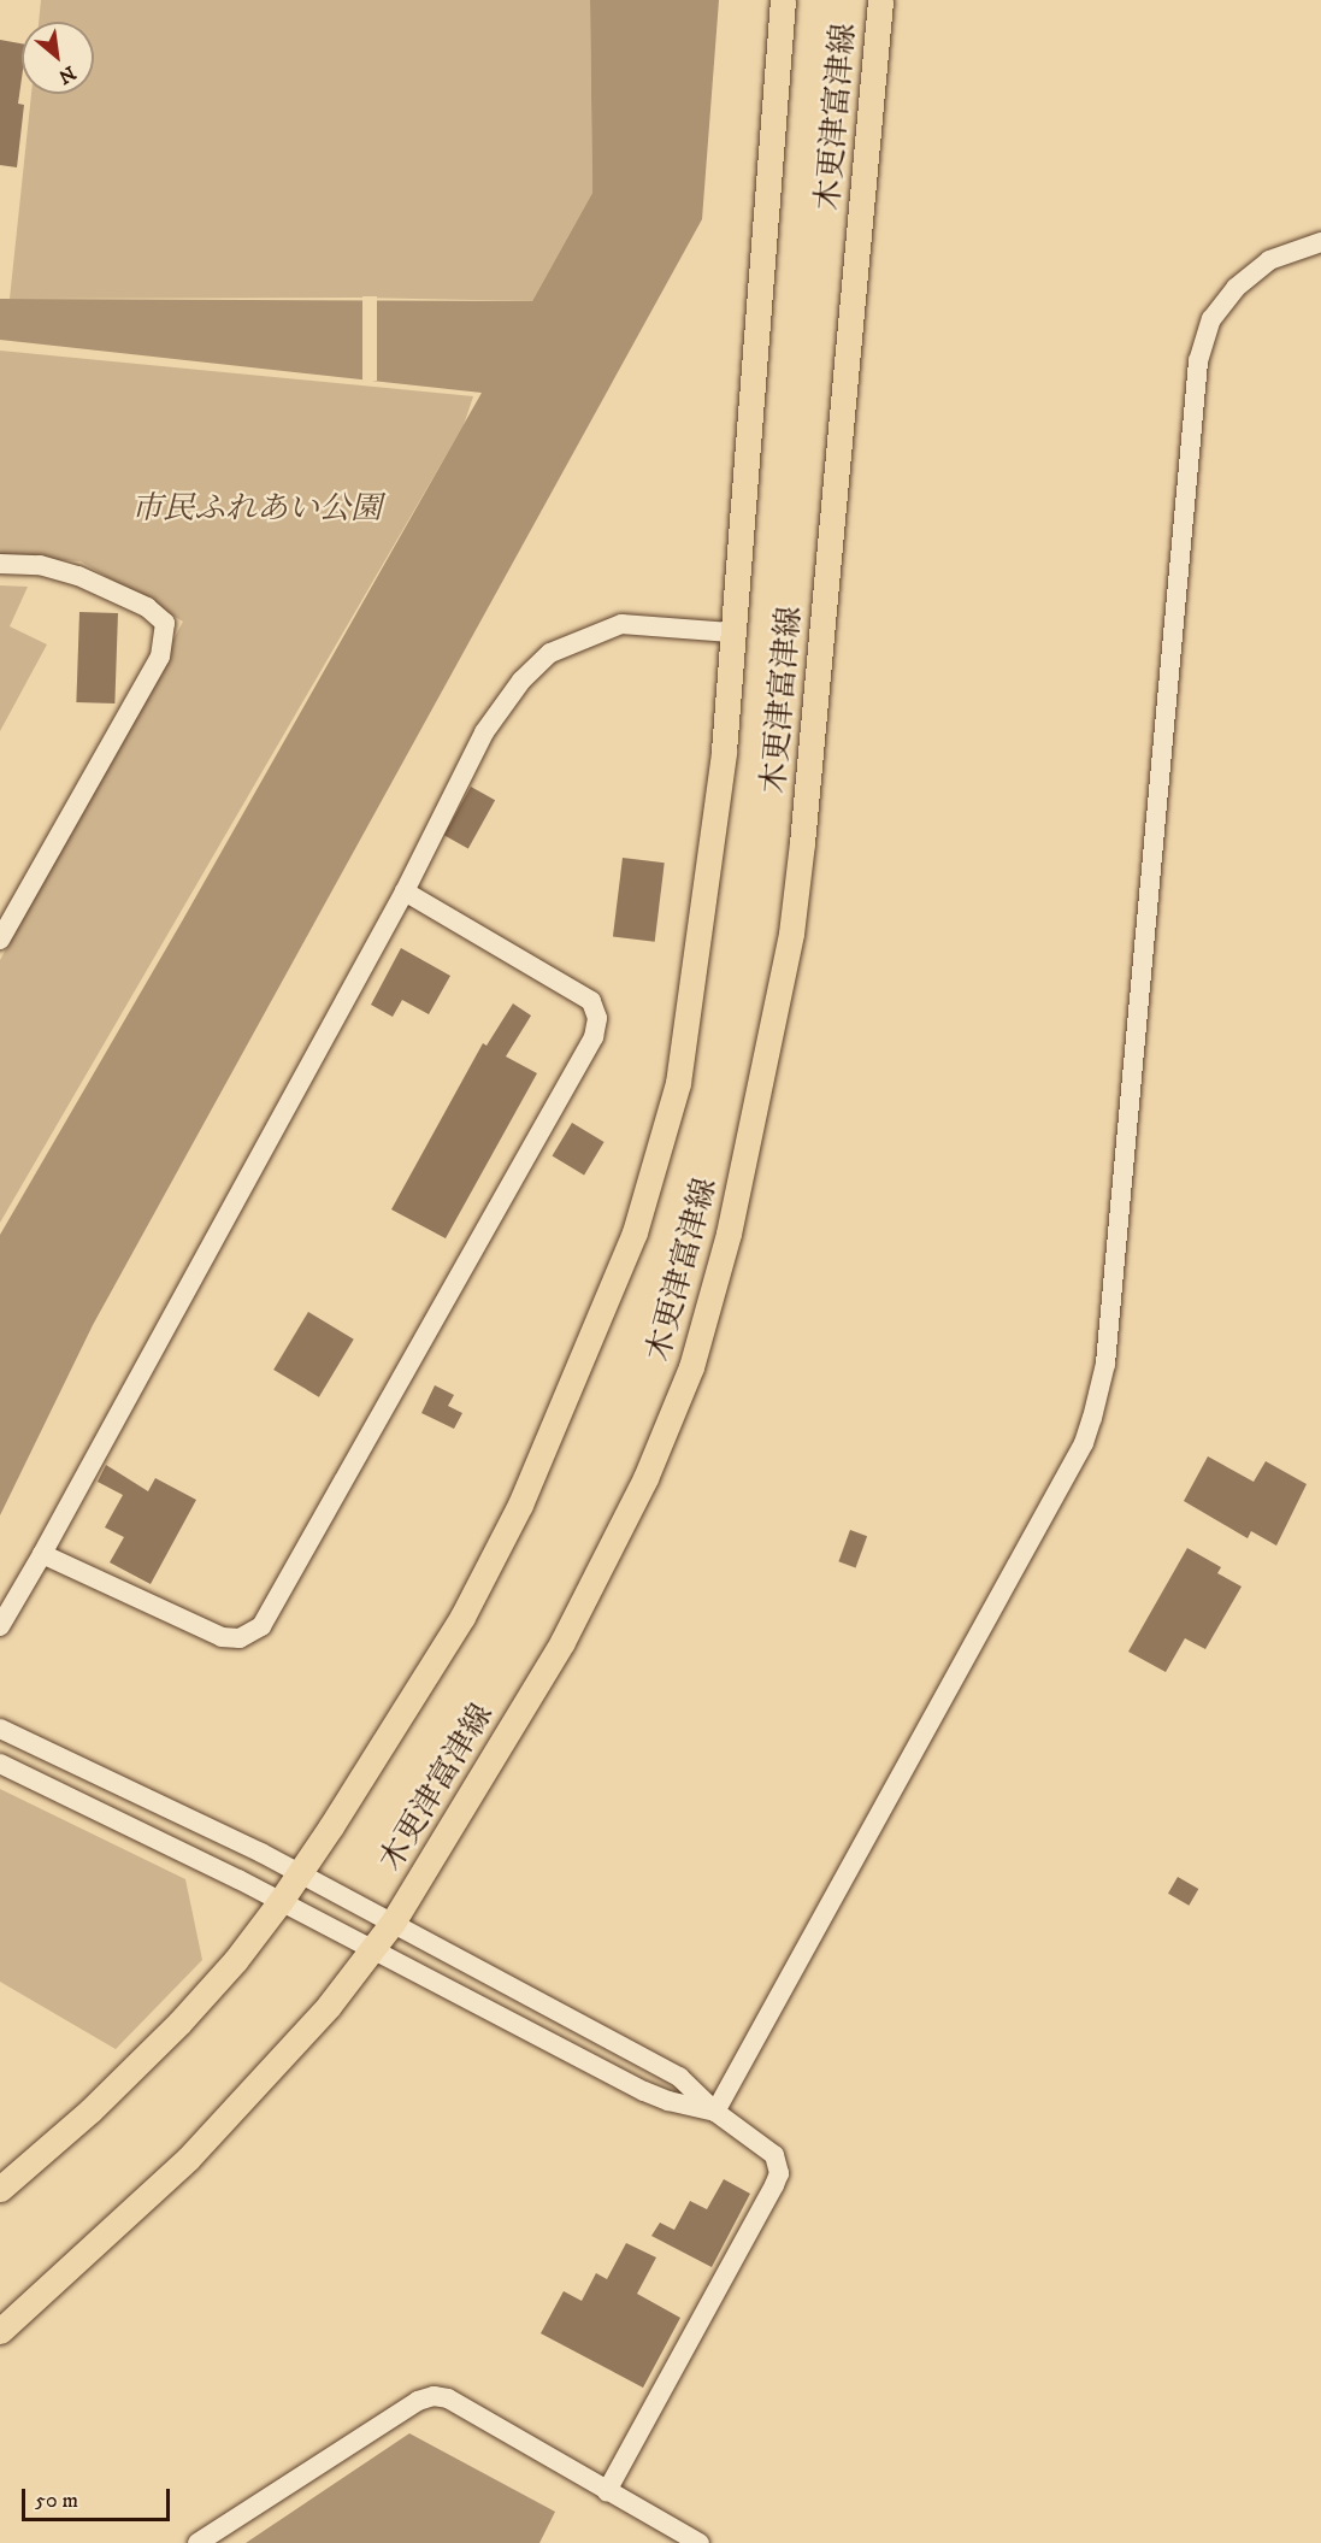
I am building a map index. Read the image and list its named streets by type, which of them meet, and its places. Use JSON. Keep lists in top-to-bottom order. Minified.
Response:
{"streets":{"main road":["木更津富津線"]},"parks":["市民ふれあい公園"],"scale_bar":"50 m","north":"bottom right"}
